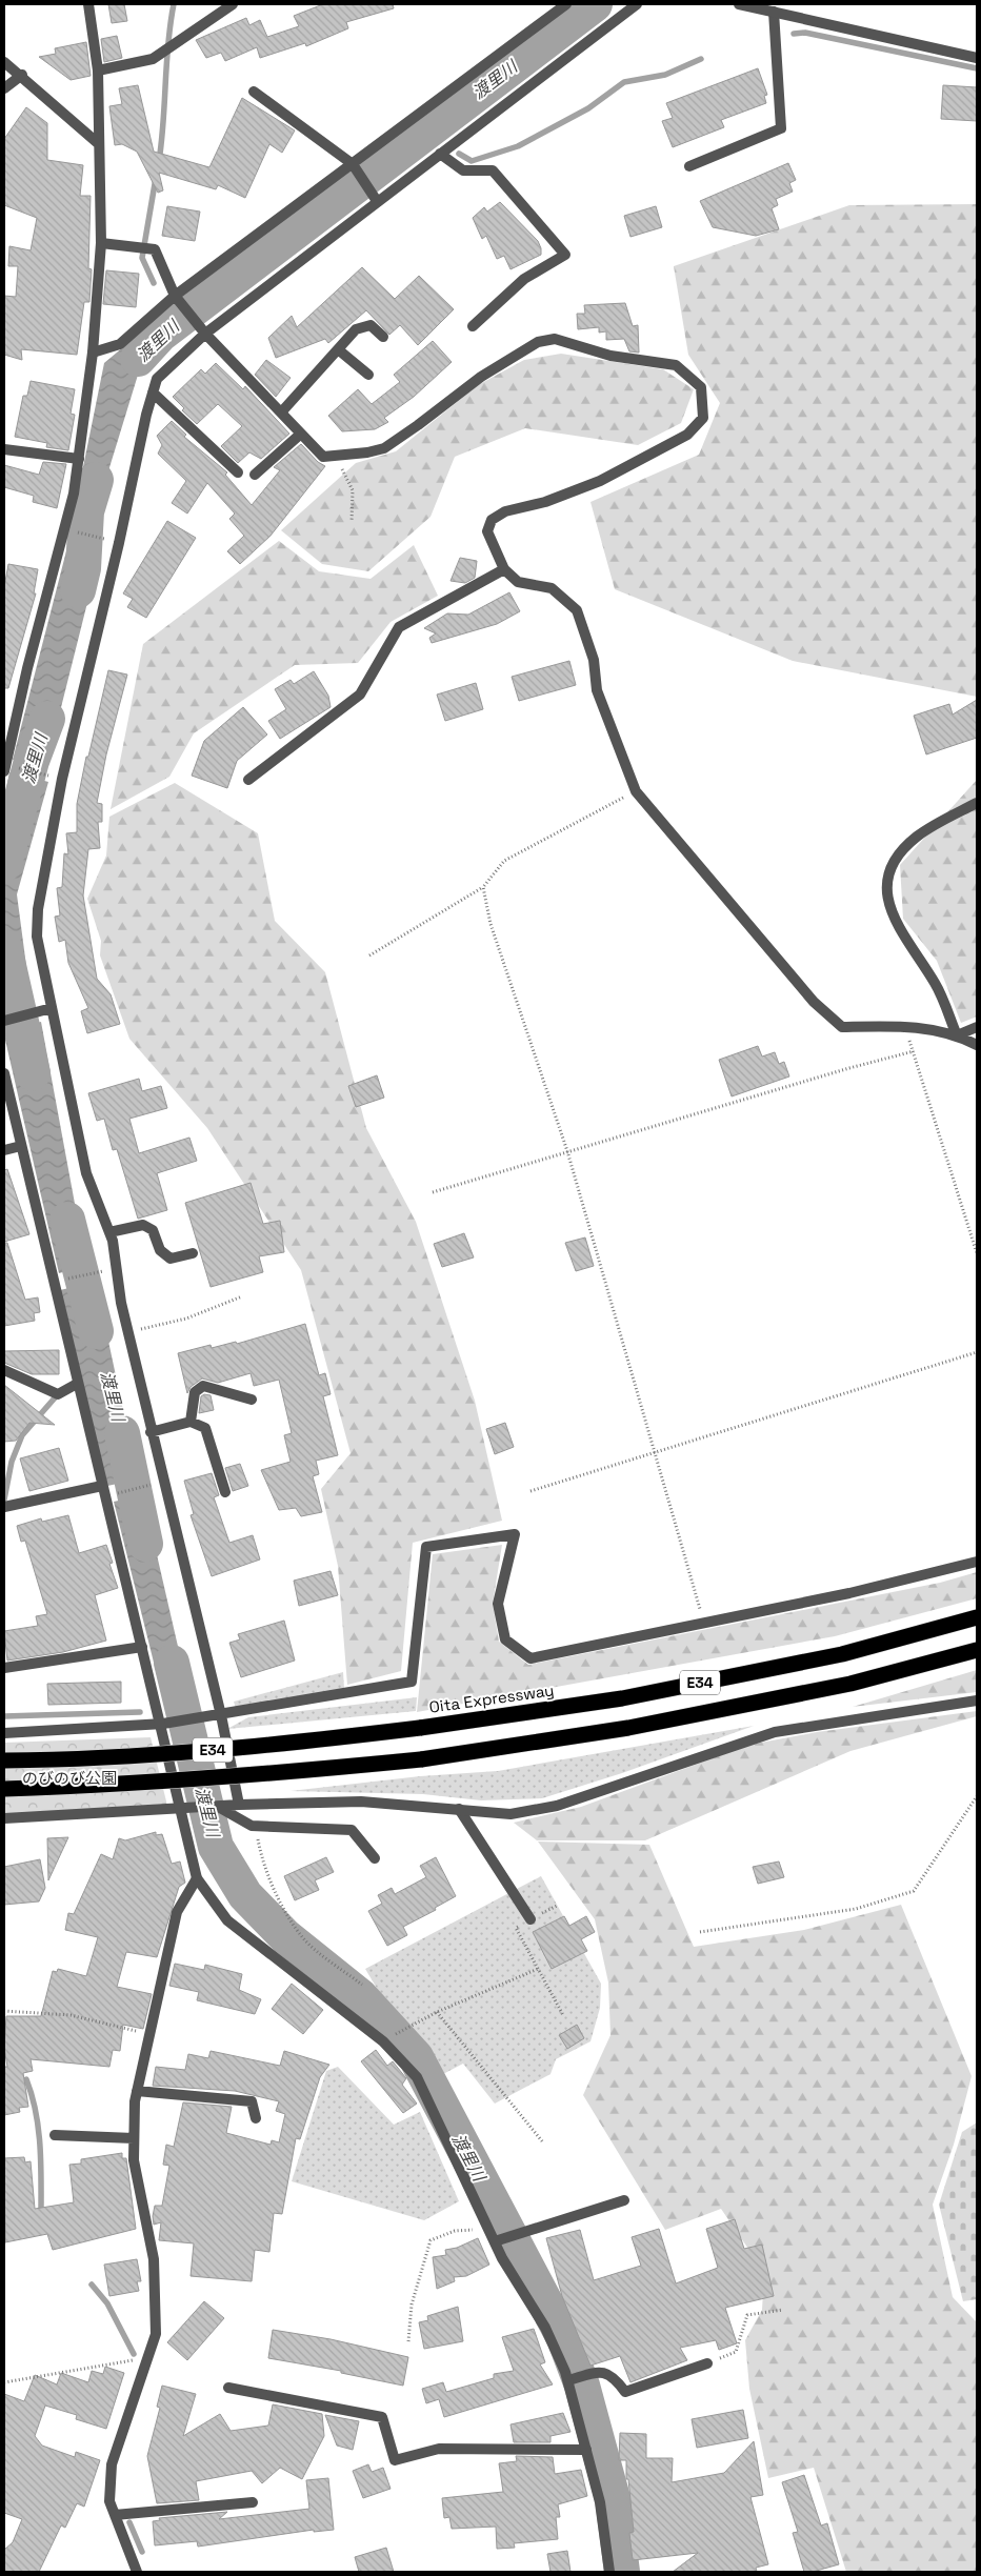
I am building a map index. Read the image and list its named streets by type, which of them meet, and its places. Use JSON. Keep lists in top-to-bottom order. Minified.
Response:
{"streets":{"highway":["E34","Oita Expressway"]},"water":["渡里川"],"parks":["のびのび公園"]}
